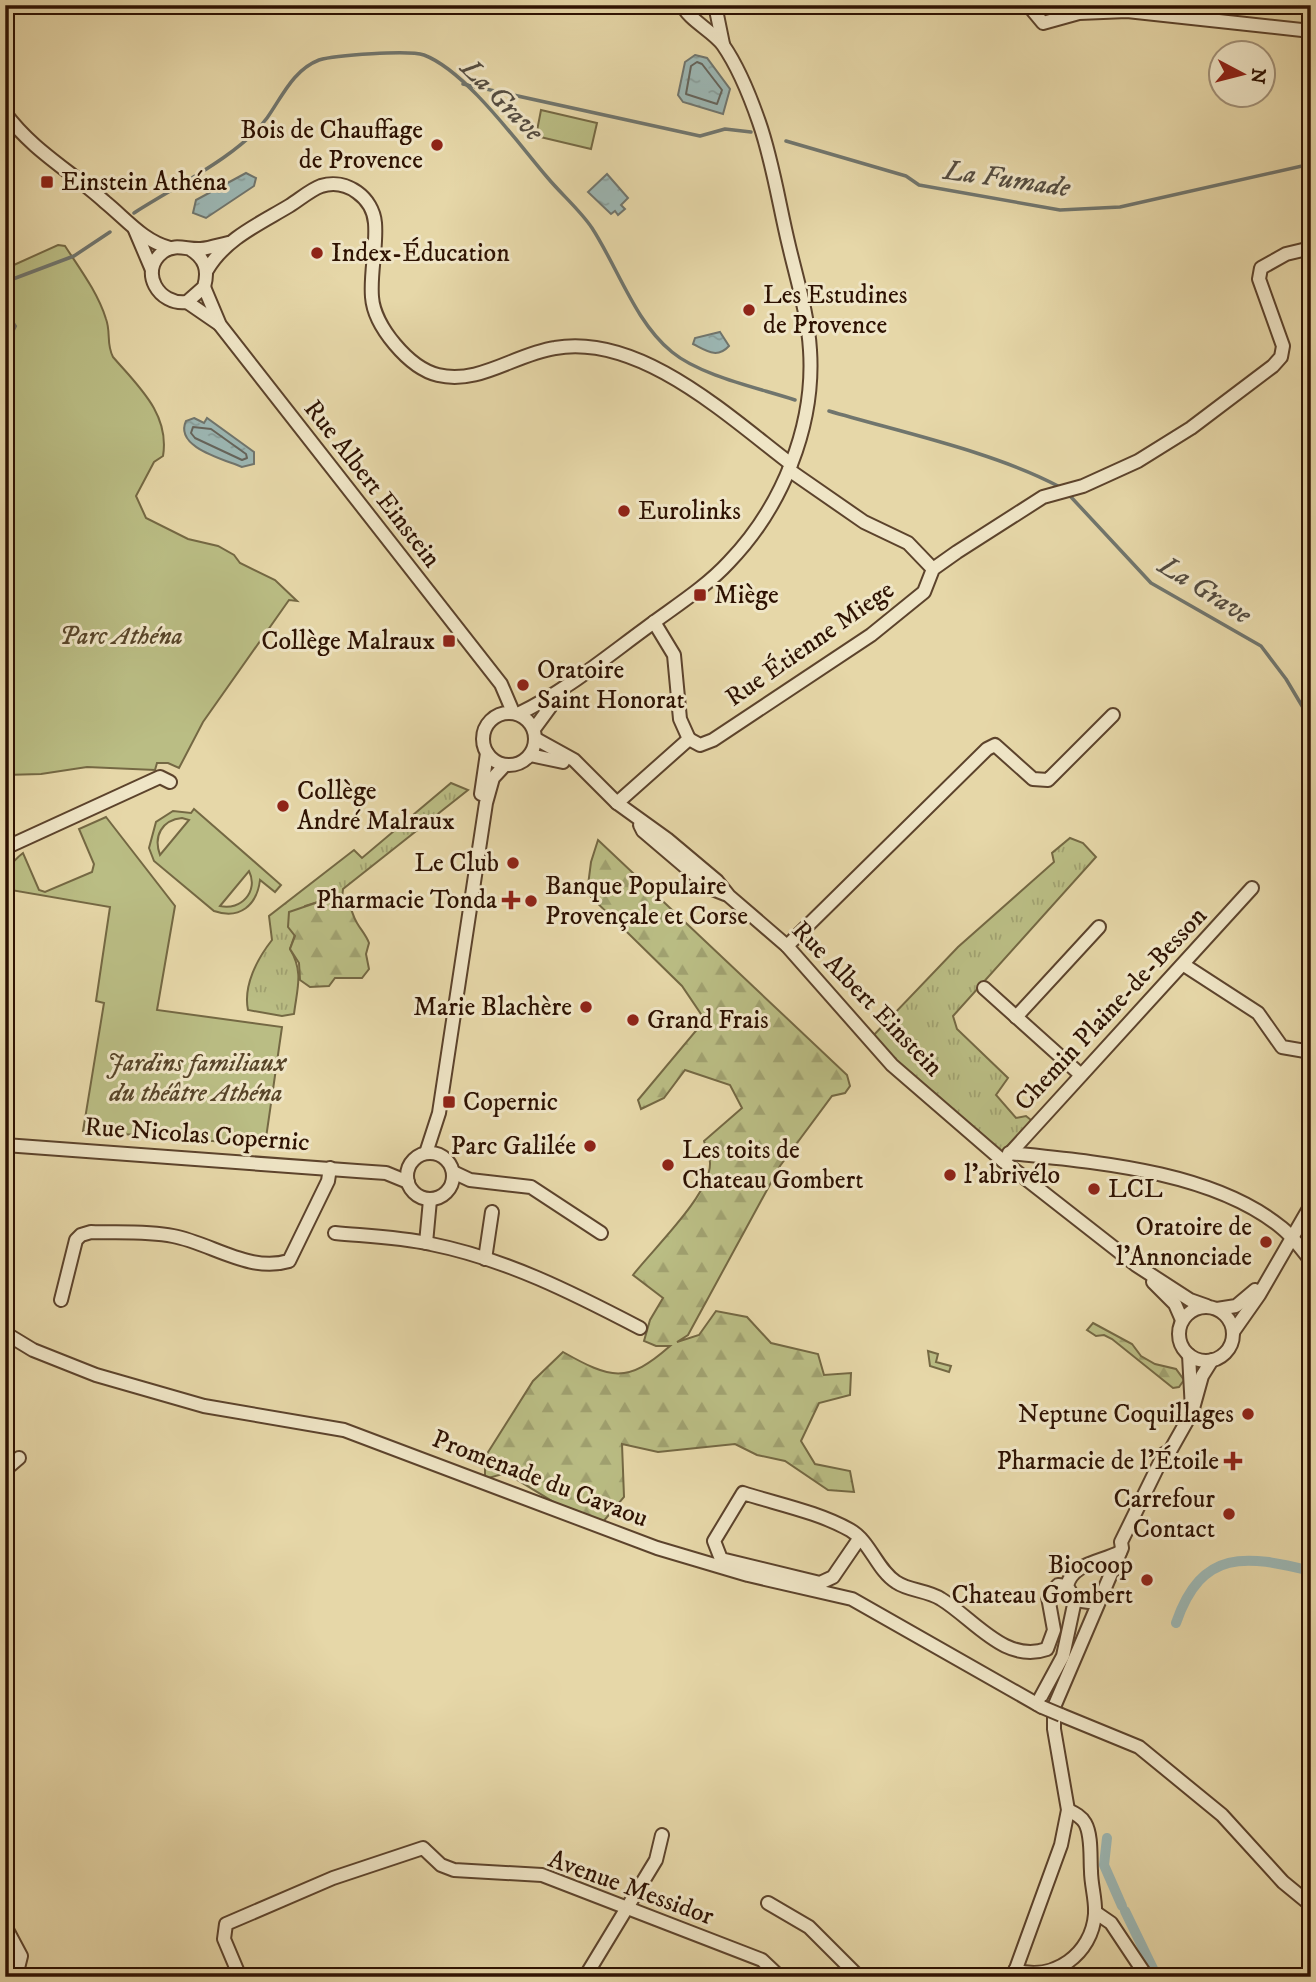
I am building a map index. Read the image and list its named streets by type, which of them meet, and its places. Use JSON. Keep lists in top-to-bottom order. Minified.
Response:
{"streets":{"street":["Rue Albert Einstein","Rue Étienne Miege","Chemin Plaine-de-Besson","Rue Nicolas Copernic","Promenade du Cavaou","Avenue Messidor"]},"crossings":[["Rue Albert Einstein","Chemin Plaine-de-Besson"]],"water":["La Grave","La Fumade"],"parks":["Parc Athéna","Jardins familiaux du théâtre Athéna"],"places":{"other":["Bois de Chauffage de Provence","Index-Éducation","Les Estudines de Provence","Eurolinks","Oratoire Saint Honorat","Collège André Malraux","Le Club","Banque Populaire Provençale et Corse","Marie Blachère","Grand Frais","Parc Galilée","Les toits de Chateau Gombert","l'abrivélo","LCL","Oratoire de l'Annonciade","Neptune Coquillages","Carrefour Contact","Biocoop Chateau Gombert"],"transit":["Einstein Athéna","Miège","Collège Malraux","Copernic"],"health":["Pharmacie Tonda","Pharmacie de l'Étoile"]},"north":"right"}
